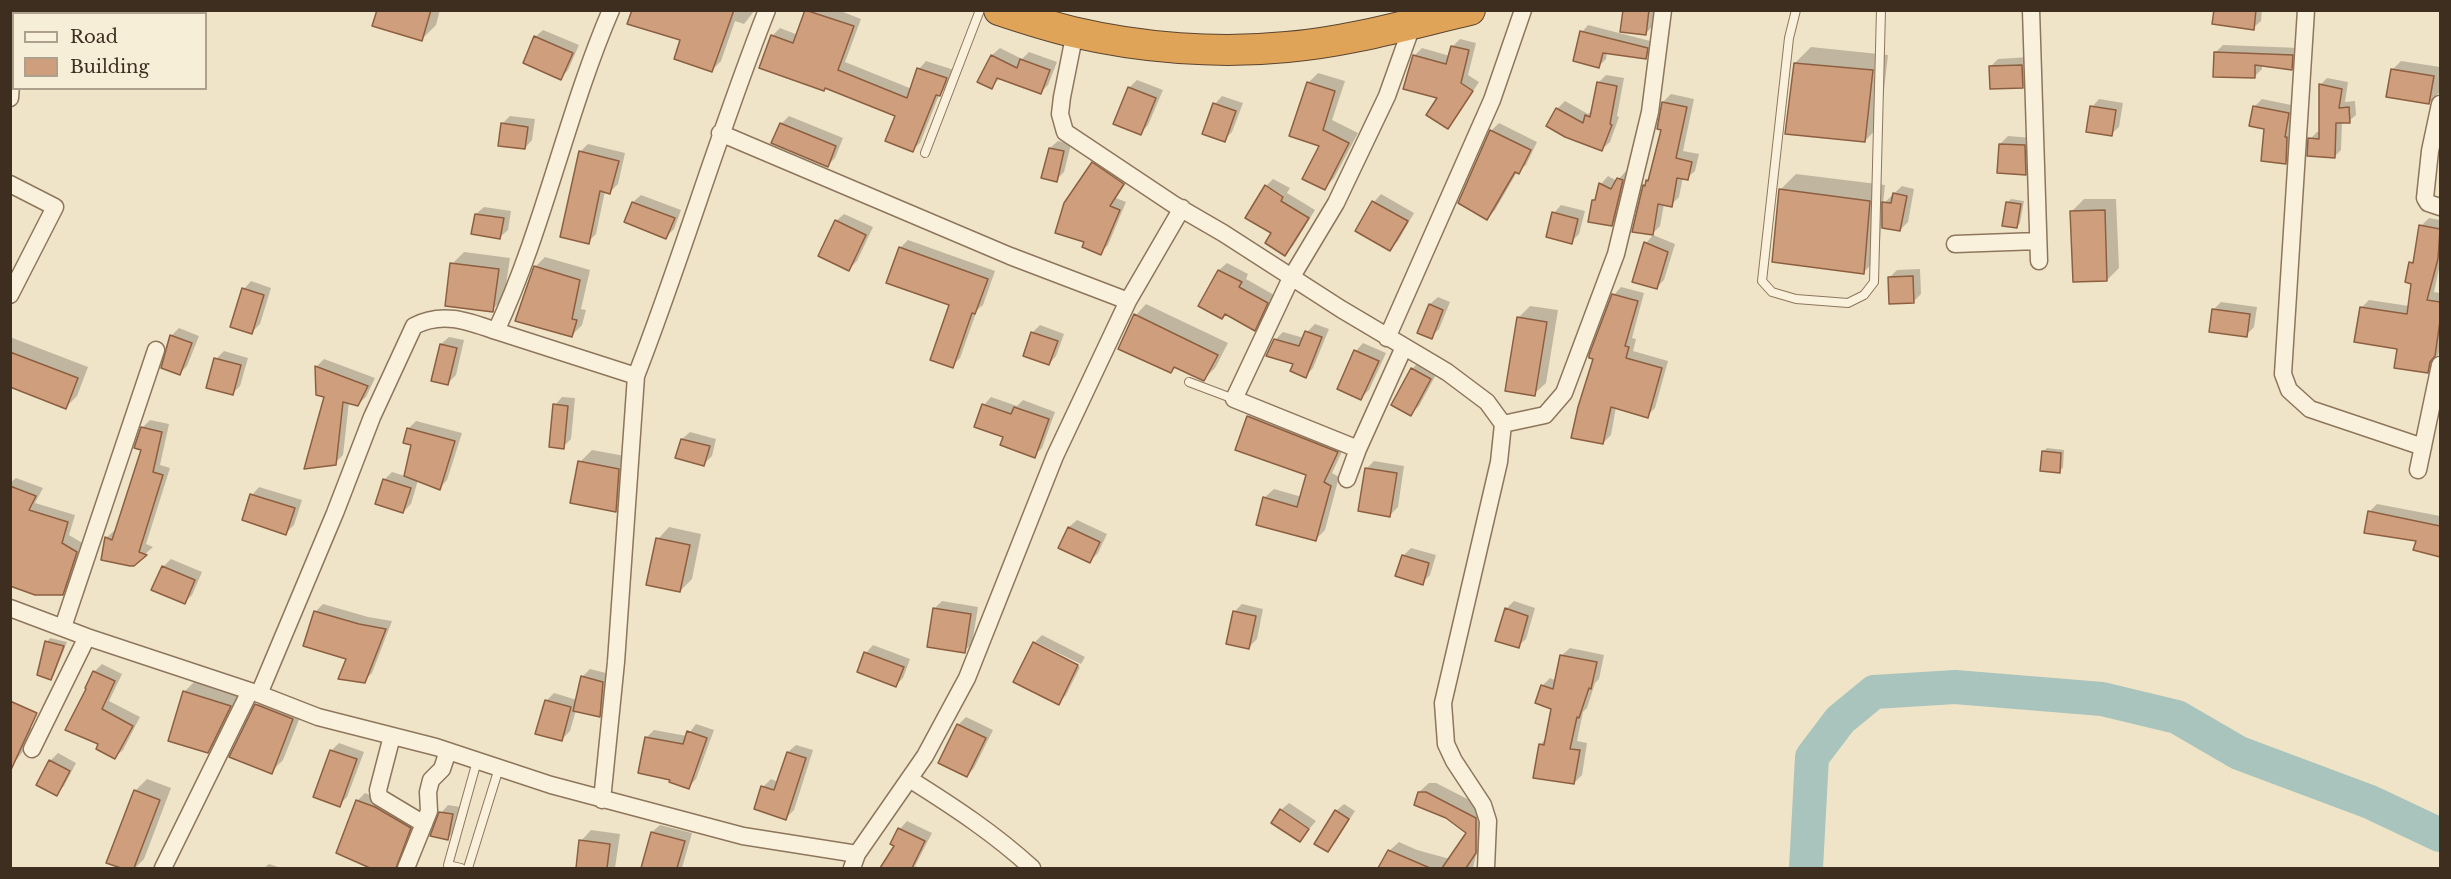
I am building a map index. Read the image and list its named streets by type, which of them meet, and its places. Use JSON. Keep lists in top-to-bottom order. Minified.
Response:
{"legend":["Road","Building"]}
